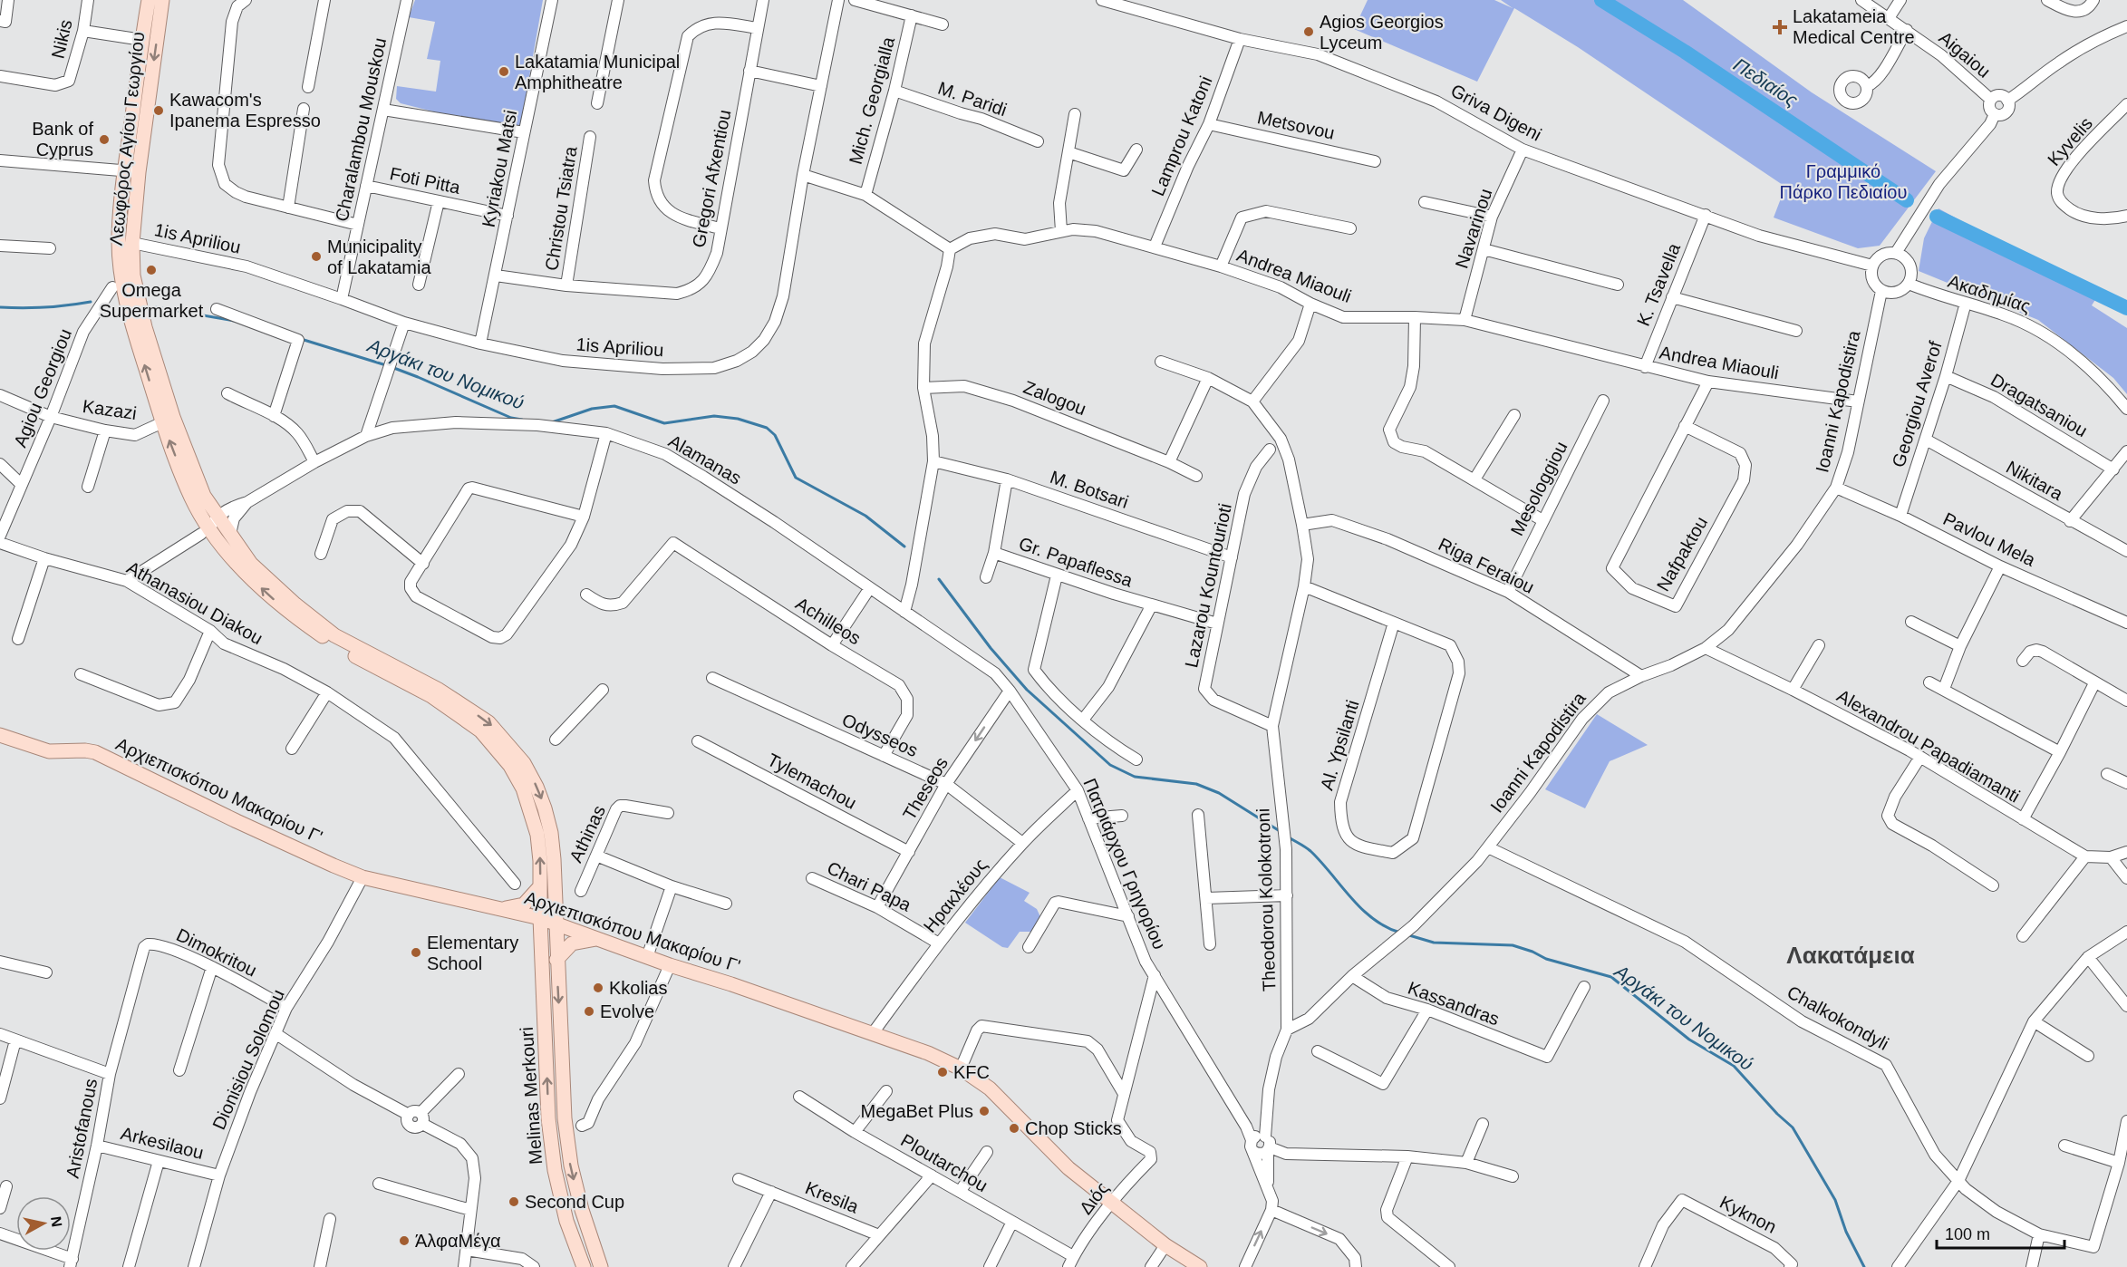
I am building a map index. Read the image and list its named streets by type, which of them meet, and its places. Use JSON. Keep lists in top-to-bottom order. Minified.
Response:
{"streets":{"main road":["Λεωφόρος Αγίου Γεωργίου","Αρχιεπισκόπου Μακαρίου Γ'","Melinas Merkouri"],"street":["Nikis","Aigaiou","M. Paridi","Mich. Georgialla","Griva Digeni","Metsovou","Charalambou Mouskou","Lamprou Katoni","Kyvelis","Kyriakou Matsi","Gregori Afxentiou","Foti Pitta","Christou Tsiatra","Navarinou","1is Apriliou","Andrea Miaouli","K. Tsavella","Ακαδημίας","Agiou Georgiou","Zalogou","Ioanni Kapodistira","Georgiou Averof","Dragatsaniou","Kazazi","Alamanas","Nikitara","Mesologgiou","M. Botsari","Pavlou Mela","Nafpaktou","Gr. Papaflessa","Riga Feraiou","Lazarou Kountourioti","Athanasiou Diakou","Achilleos","Odysseos","Al. Ypsilanti","Alexandrou Papadiamanti","Tylemachou","Theseos","Athinas","Πατριάρχου Γρηγορίου","Chari Papa","Ηρακλέους","Theodorou Kolokotroni","Dimokritou","Kassandras","Chalkokondyli","Dionisiou Solomou","Aristofanous","Arkesilaou","Ploutarchou","Kresila","Διός","Kyknon"]},"crossings":[["M. Paridi","Mich. Georgialla"],["Griva Digeni","Lamprou Katoni"],["Griva Digeni","Navarinou"],["Griva Digeni","K. Tsavella"],["Griva Digeni","Ακαδημίας"],["Griva Digeni","Ioanni Kapodistira"],["Metsovou","Lamprou Katoni"],["Charalambou Mouskou","Foti Pitta"],["Charalambou Mouskou","1is Apriliou"],["Lamprou Katoni","Andrea Miaouli"],["Λεωφόρος Αγίου Γεωργίου","1is Apriliou"],["Λεωφόρος Αγίου Γεωργίου","Kazazi"],["Λεωφόρος Αγίου Γεωργίου","Alamanas"],["Λεωφόρος Αγίου Γεωργίου","Αρχιεπισκόπου Μακαρίου Γ'"],["Λεωφόρος Αγίου Γεωργίου","Melinas Merkouri"],["Kyriakou Matsi","Gregori Afxentiou"],["Kyriakou Matsi","Foti Pitta"],["Kyriakou Matsi","1is Apriliou"],["Gregori Afxentiou","Christou Tsiatra"],["Navarinou","Andrea Miaouli"],["Andrea Miaouli","K. Tsavella"],["Andrea Miaouli","Ioanni Kapodistira"],["Andrea Miaouli","Nafpaktou"],["Ακαδημίας","Ioanni Kapodistira"],["Ακαδημίας","Georgiou Averof"],["Agiou Georgiou","Kazazi"],["Ioanni Kapodistira","Pavlou Mela"],["Ioanni Kapodistira","Riga Feraiou"],["Ioanni Kapodistira","Alexandrou Papadiamanti"],["Ioanni Kapodistira","Theodorou Kolokotroni"],["Ioanni Kapodistira","Kassandras"],["Ioanni Kapodistira","Chalkokondyli"],["Georgiou Averof","Dragatsaniou"],["Georgiou Averof","Nikitara"],["Georgiou Averof","Pavlou Mela"],["Alamanas","Athanasiou Diakou"],["Alamanas","Πατριάρχου Γρηγορίου"],["Mesologgiou","Riga Feraiou"],["M. Botsari","Gr. Papaflessa"],["M. Botsari","Lazarou Kountourioti"],["Gr. Papaflessa","Lazarou Kountourioti"],["Riga Feraiou","Theodorou Kolokotroni"],["Lazarou Kountourioti","Theodorou Kolokotroni"],["Achilleos","Odysseos"],["Odysseos","Theseos"],["Odysseos","Ηρακλέους"],["Tylemachou","Theseos"],["Theseos","Πατριάρχου Γρηγορίου"],["Theseos","Chari Papa"],["Αρχιεπισκόπου Μακαρίου Γ'","Ηρακλέους"],["Αρχιεπισκόπου Μακαρίου Γ'","Dionisiou Solomou"],["Αρχιεπισκόπου Μακαρίου Γ'","Melinas Merkouri"],["Αρχιεπισκόπου Μακαρίου Γ'","Διός"],["Πατριάρχου Γρηγορίου","Ηρακλέους"],["Πατριάρχου Γρηγορίου","Theodorou Kolokotroni"],["Chari Papa","Ηρακλέους"],["Dimokritou","Dionisiou Solomou"],["Dimokritou","Aristofanous"],["Dionisiou Solomou","Arkesilaou"],["Aristofanous","Arkesilaou"],["Ploutarchou","Διός"]],"one_way":["Theseos"],"districts":["Λακατάμεια"],"water":["Πεδιαίος","Αργάκι του Νομικού"],"parks":["Γραμμικό Πάρκο Πεδιαίου"],"places":{"health":["Lakatameia Medical Centre"],"other":["Agios Georgios Lyceum","Lakatamia Municipal Amphitheatre","Kawacom's Ipanema Espresso","Bank of Cyprus","Municipality of Lakatamia","Omega Supermarket","Elementary School","Kkolias","Evolve","KFC","MegaBet Plus","Chop Sticks","Second Cup","ΆλφαΜέγα"]},"scale_bar":"100 m","north":"right"}
